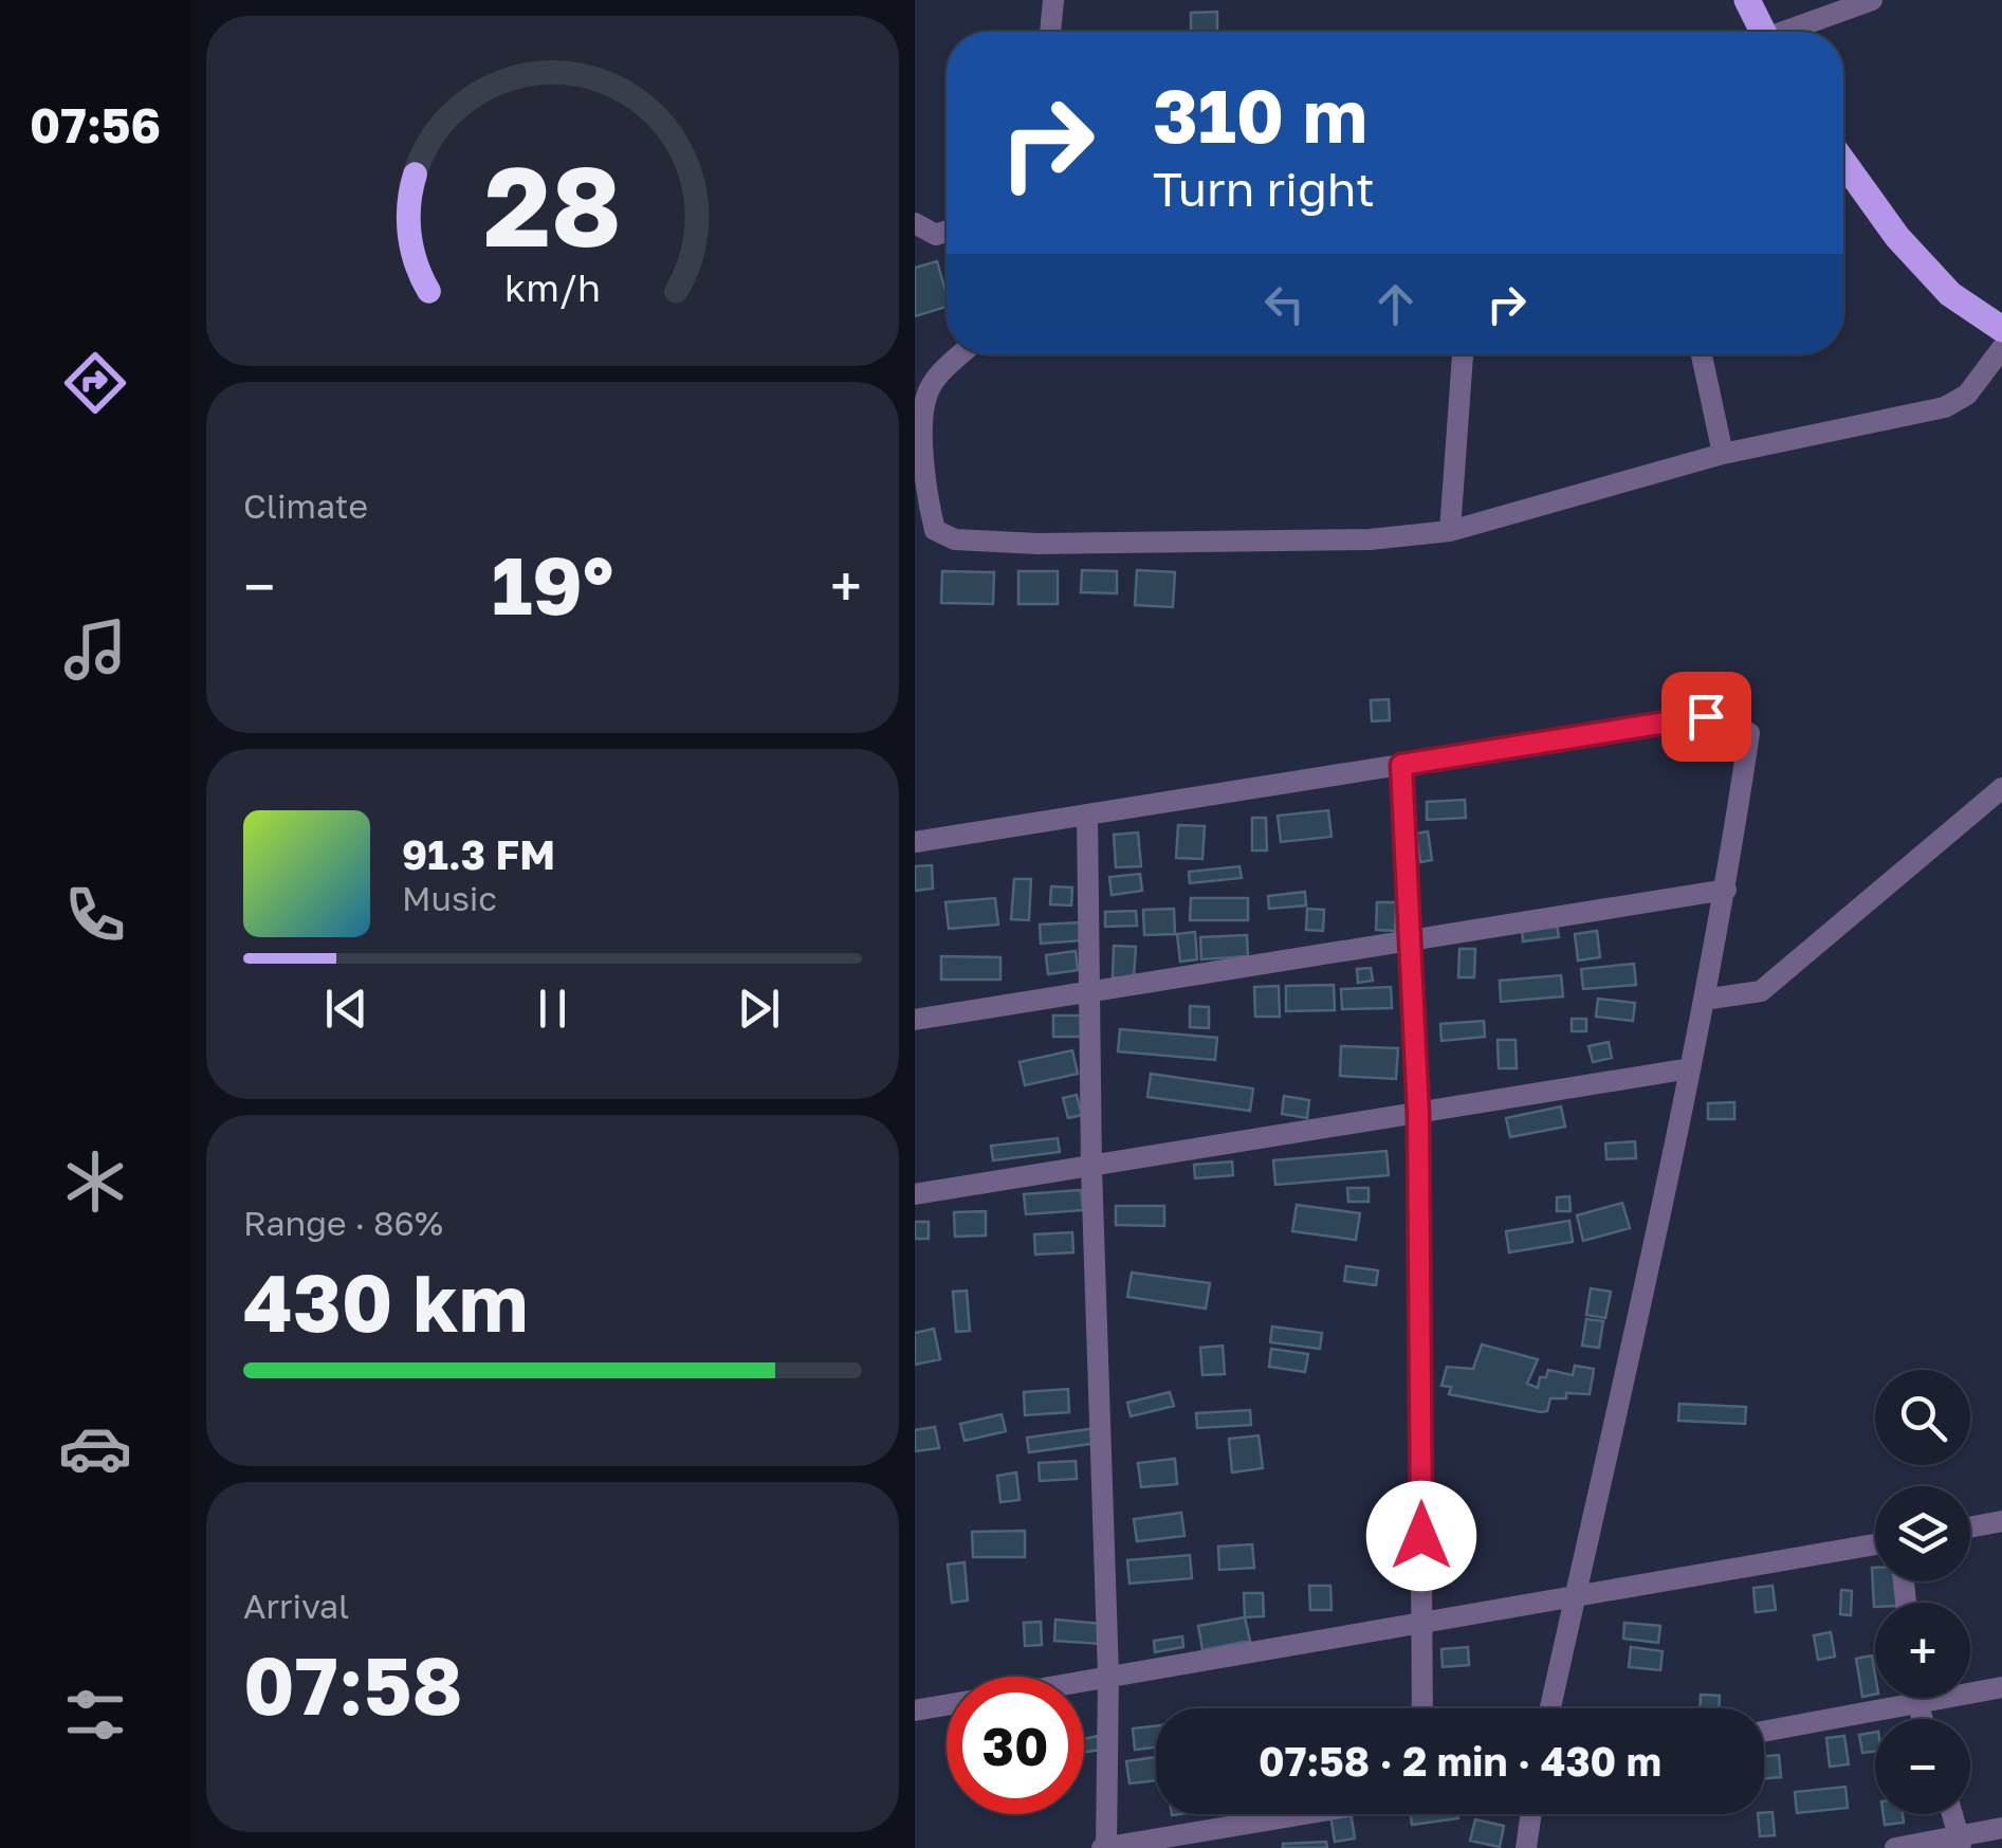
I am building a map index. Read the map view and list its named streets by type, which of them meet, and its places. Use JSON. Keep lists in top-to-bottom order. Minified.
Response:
{"page":{"tabs":"07:56","turn":["310 m","Turn right"],"tile":["Climate",["Range · 86%","430 km"],["Arrival","07:58"]],"heat":["−","19°","+"],"song":["91.3 FM","Music"],"map_buttons":["+","−"],"limit":"30","trip":"07:58 · 2 min · 430 m","gauge":["28","km/h"]}}
